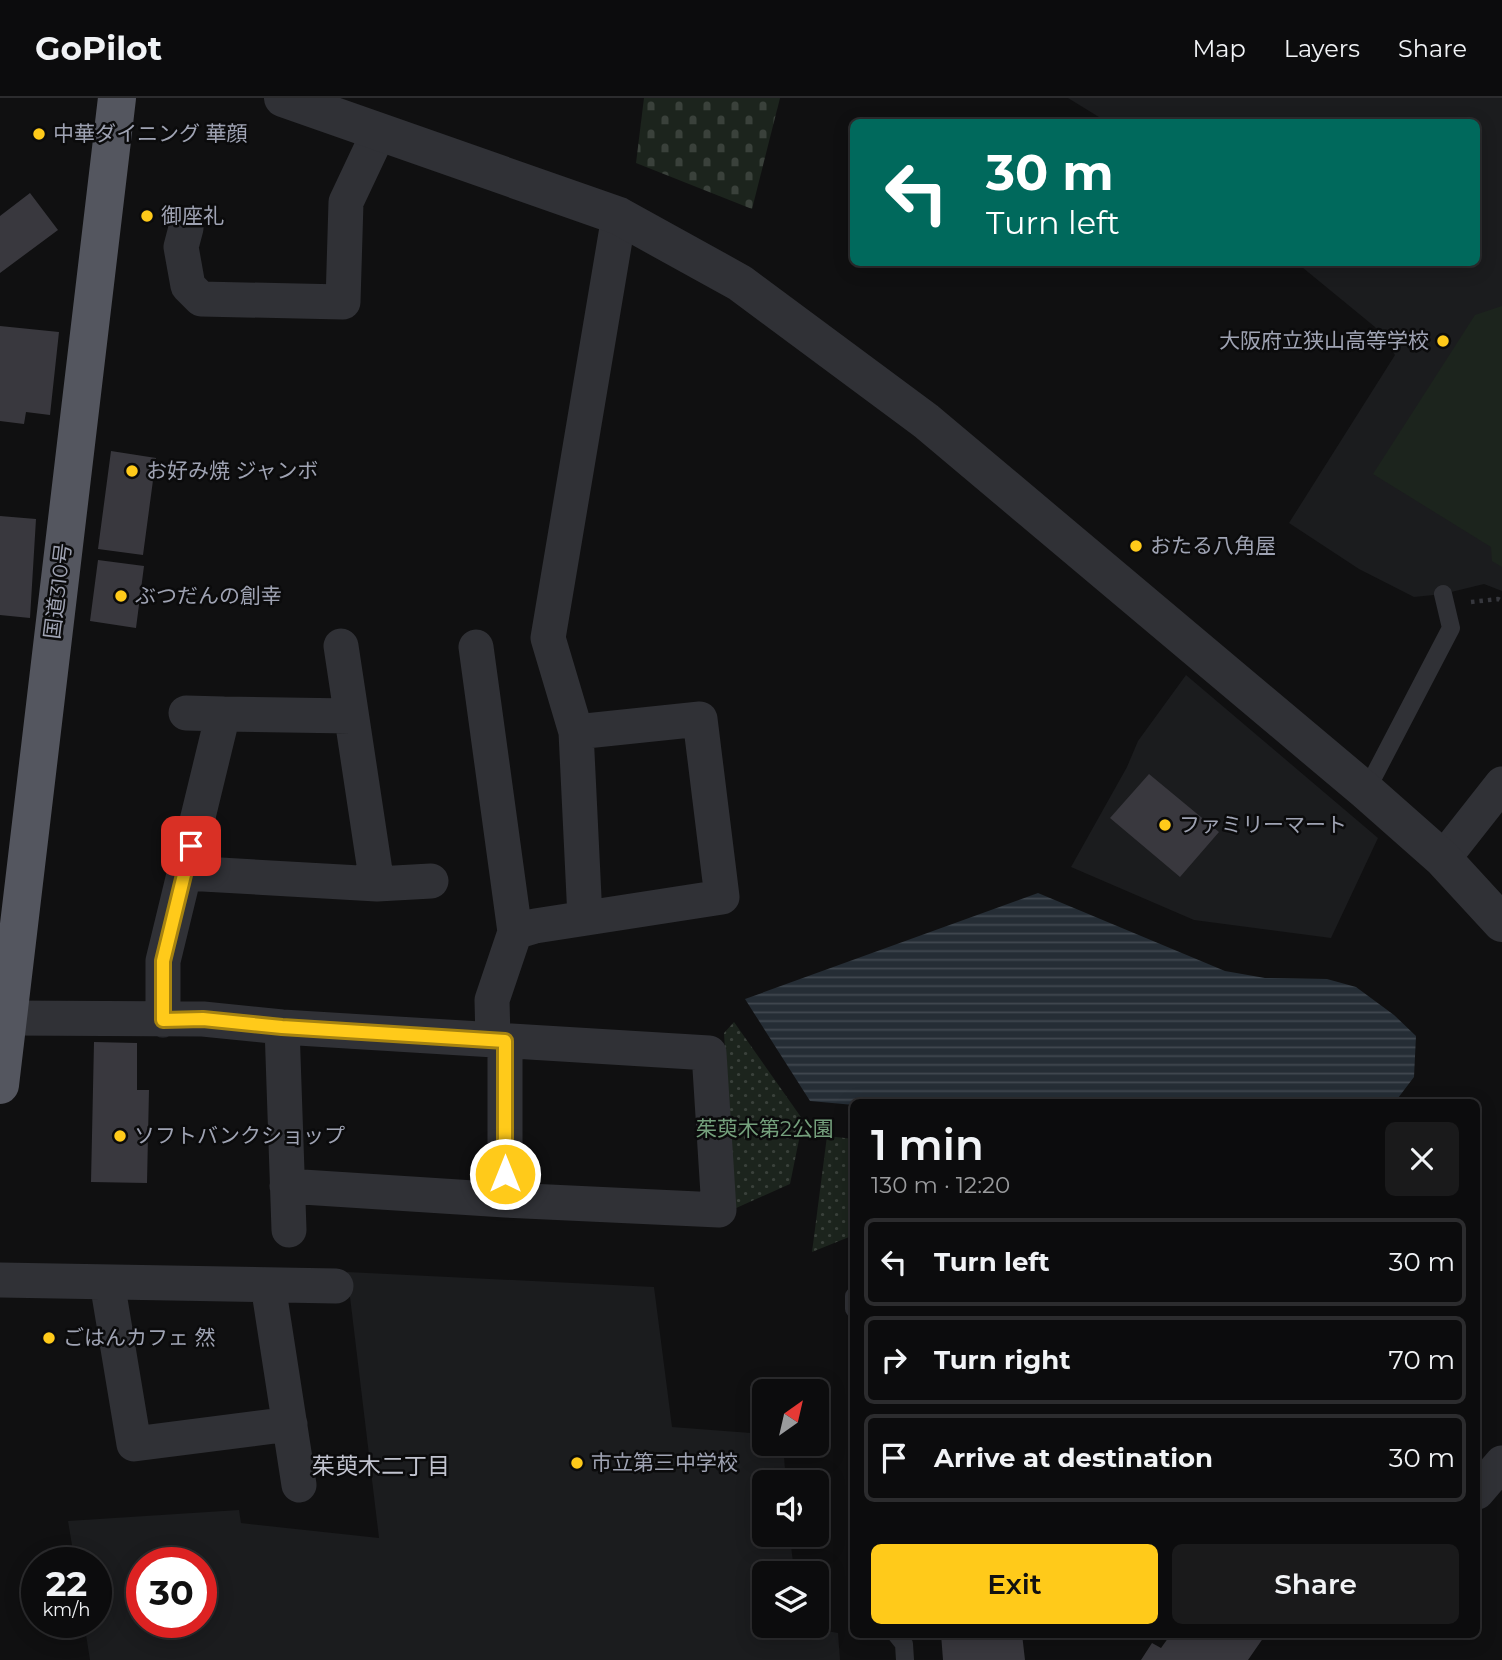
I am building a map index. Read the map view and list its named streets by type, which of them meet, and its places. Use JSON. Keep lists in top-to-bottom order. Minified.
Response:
{"streets":{"highway":["国道310号"]},"districts":["茱萸木二丁目"],"parks":["茱萸木第2公園"],"places":["中華ダイニング 華顔","御座礼","大阪府立狭山高等学校","お好み焼 ジャンボ","おたる八角屋","ぶつだんの創幸","ファミリーマート","ソフトバンクショップ","ごはんカフェ 然","市立第三中学校"],"north":"top right","page":{"header":"GoPilot","nav":["Map","Layers","Share"],"turn":["30 m","Turn left"],"heading":["1 min","130 m · 12:20"],"list":[{"name":"Turn left","value":"30 m"},{"name":"Turn right","value":"70 m"},{"name":"Arrive at destination","value":"30 m"}],"buttons":["Exit","Share"],"speed":"22 km/h","limit":"30"}}
